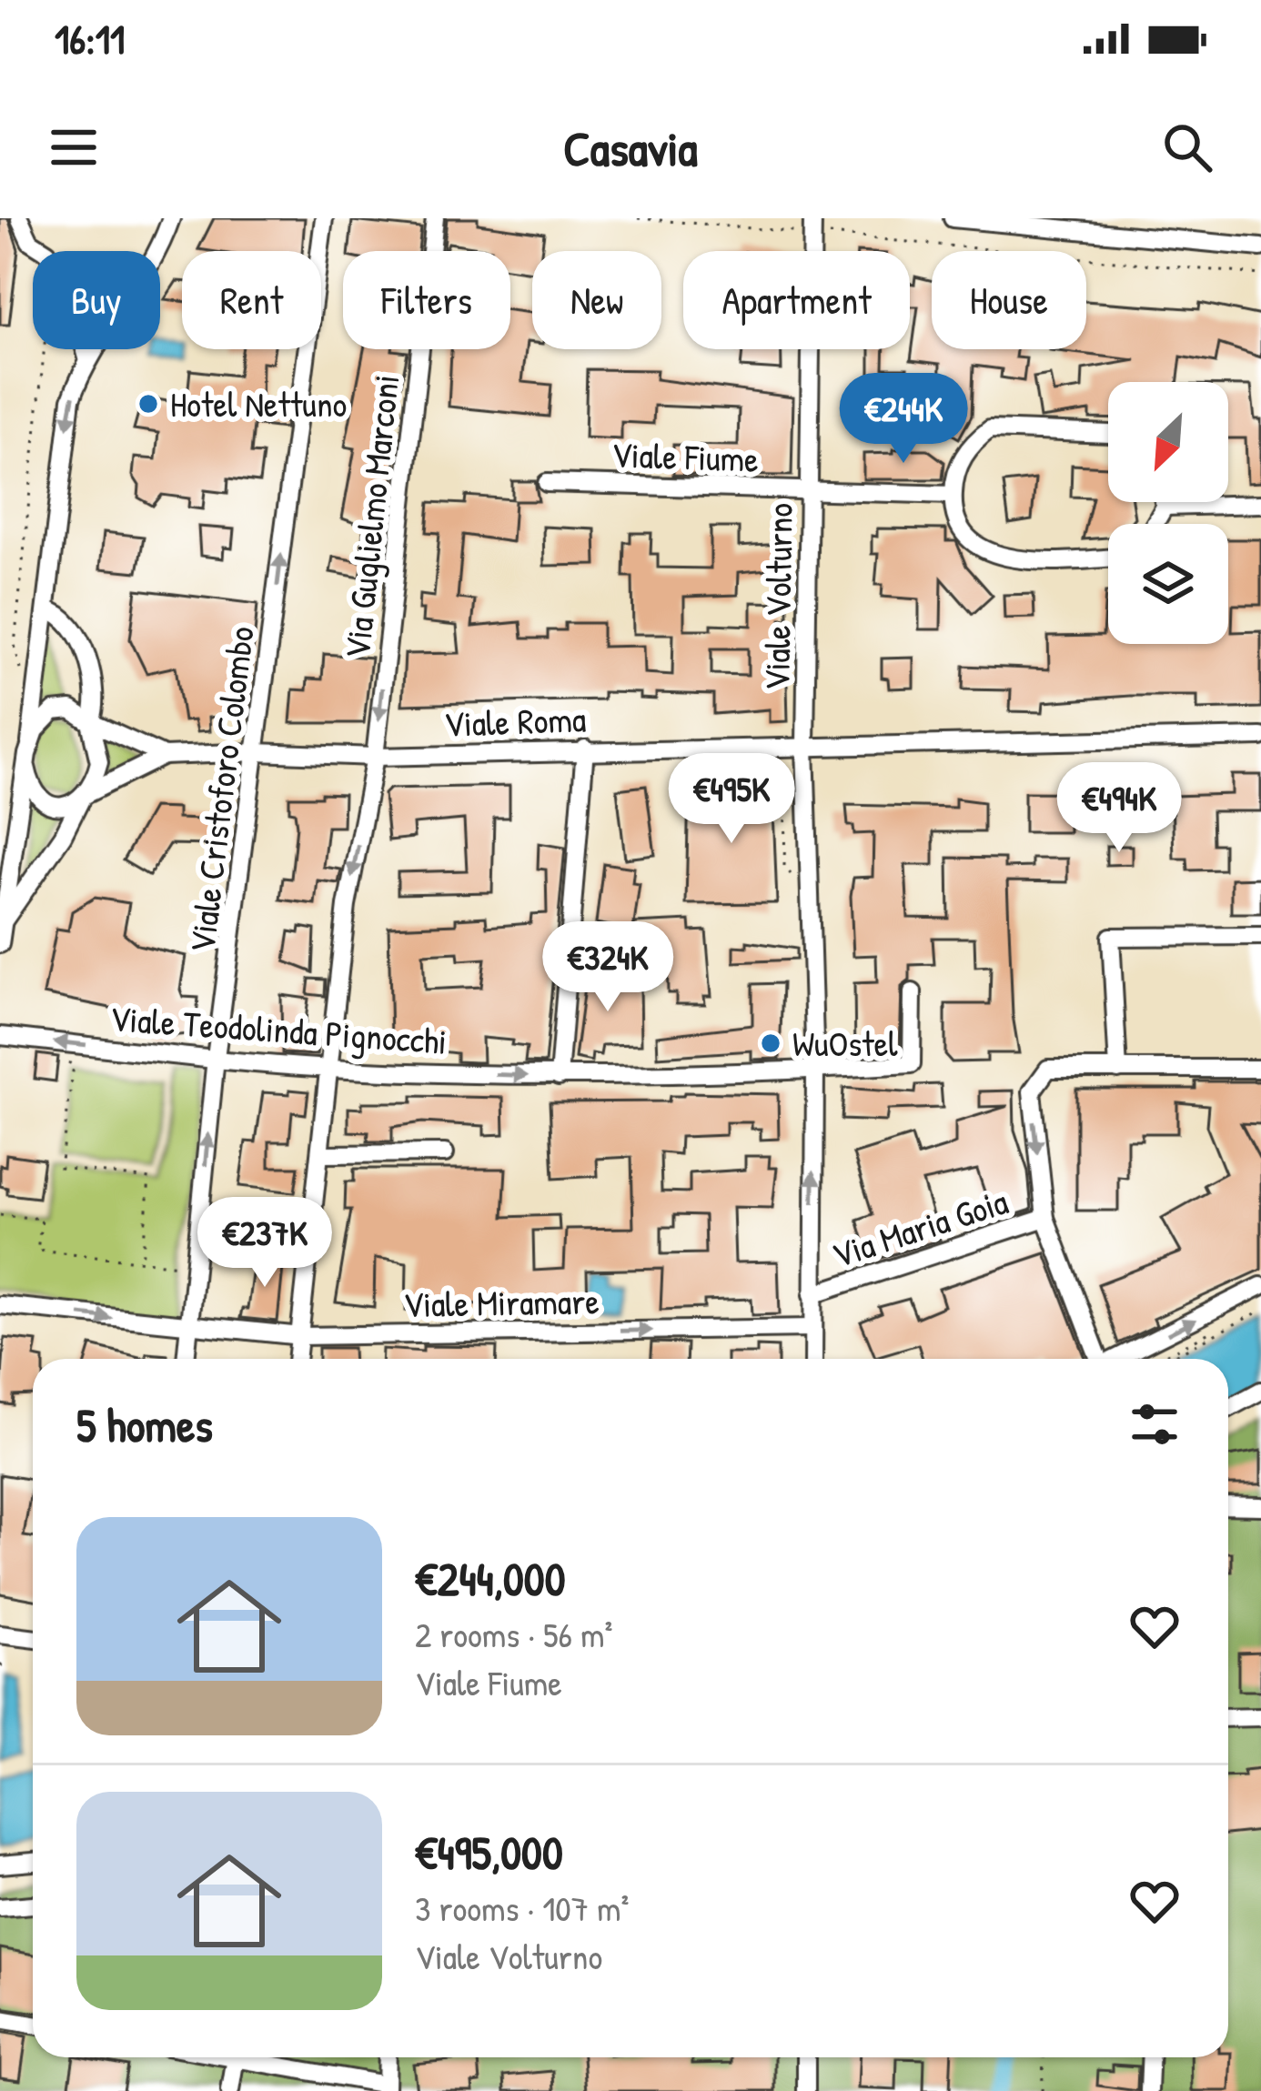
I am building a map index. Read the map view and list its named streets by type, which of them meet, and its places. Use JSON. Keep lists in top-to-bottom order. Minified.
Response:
{"streets":{"street":["Viale Fiume","Via Guglielmo Marconi","Viale Volturno","Viale Roma","Viale Cristoforo Colombo","Viale Teodolinda Pignocchi","Via Maria Goia","Viale Miramare"]},"crossings":[["Viale Fiume","Viale Volturno"],["Via Guglielmo Marconi","Viale Roma"],["Via Guglielmo Marconi","Viale Teodolinda Pignocchi"],["Via Guglielmo Marconi","Viale Miramare"],["Viale Volturno","Viale Roma"],["Viale Volturno","Viale Teodolinda Pignocchi"],["Viale Volturno","Via Maria Goia"],["Viale Volturno","Viale Miramare"],["Viale Roma","Viale Cristoforo Colombo"],["Viale Cristoforo Colombo","Viale Teodolinda Pignocchi"],["Viale Cristoforo Colombo","Viale Miramare"]],"one_way":["Via Guglielmo Marconi","Viale Cristoforo Colombo","Viale Miramare"],"places":["Hotel Nettuno","WuOstel"],"north":"bottom left","page":{"status":"16:11","header":"Casavia","chip":["Buy","Rent","Filters","New","Apartment","House"],"price":["€244K","€495K","€494K","€324K","€237K"],"heading":"5 homes","list":[{"name":"€244,000","note":"2 rooms · 56 m² · Viale Fiume"},{"name":"€495,000","note":"3 rooms · 107 m² · Viale Volturno"}]}}
